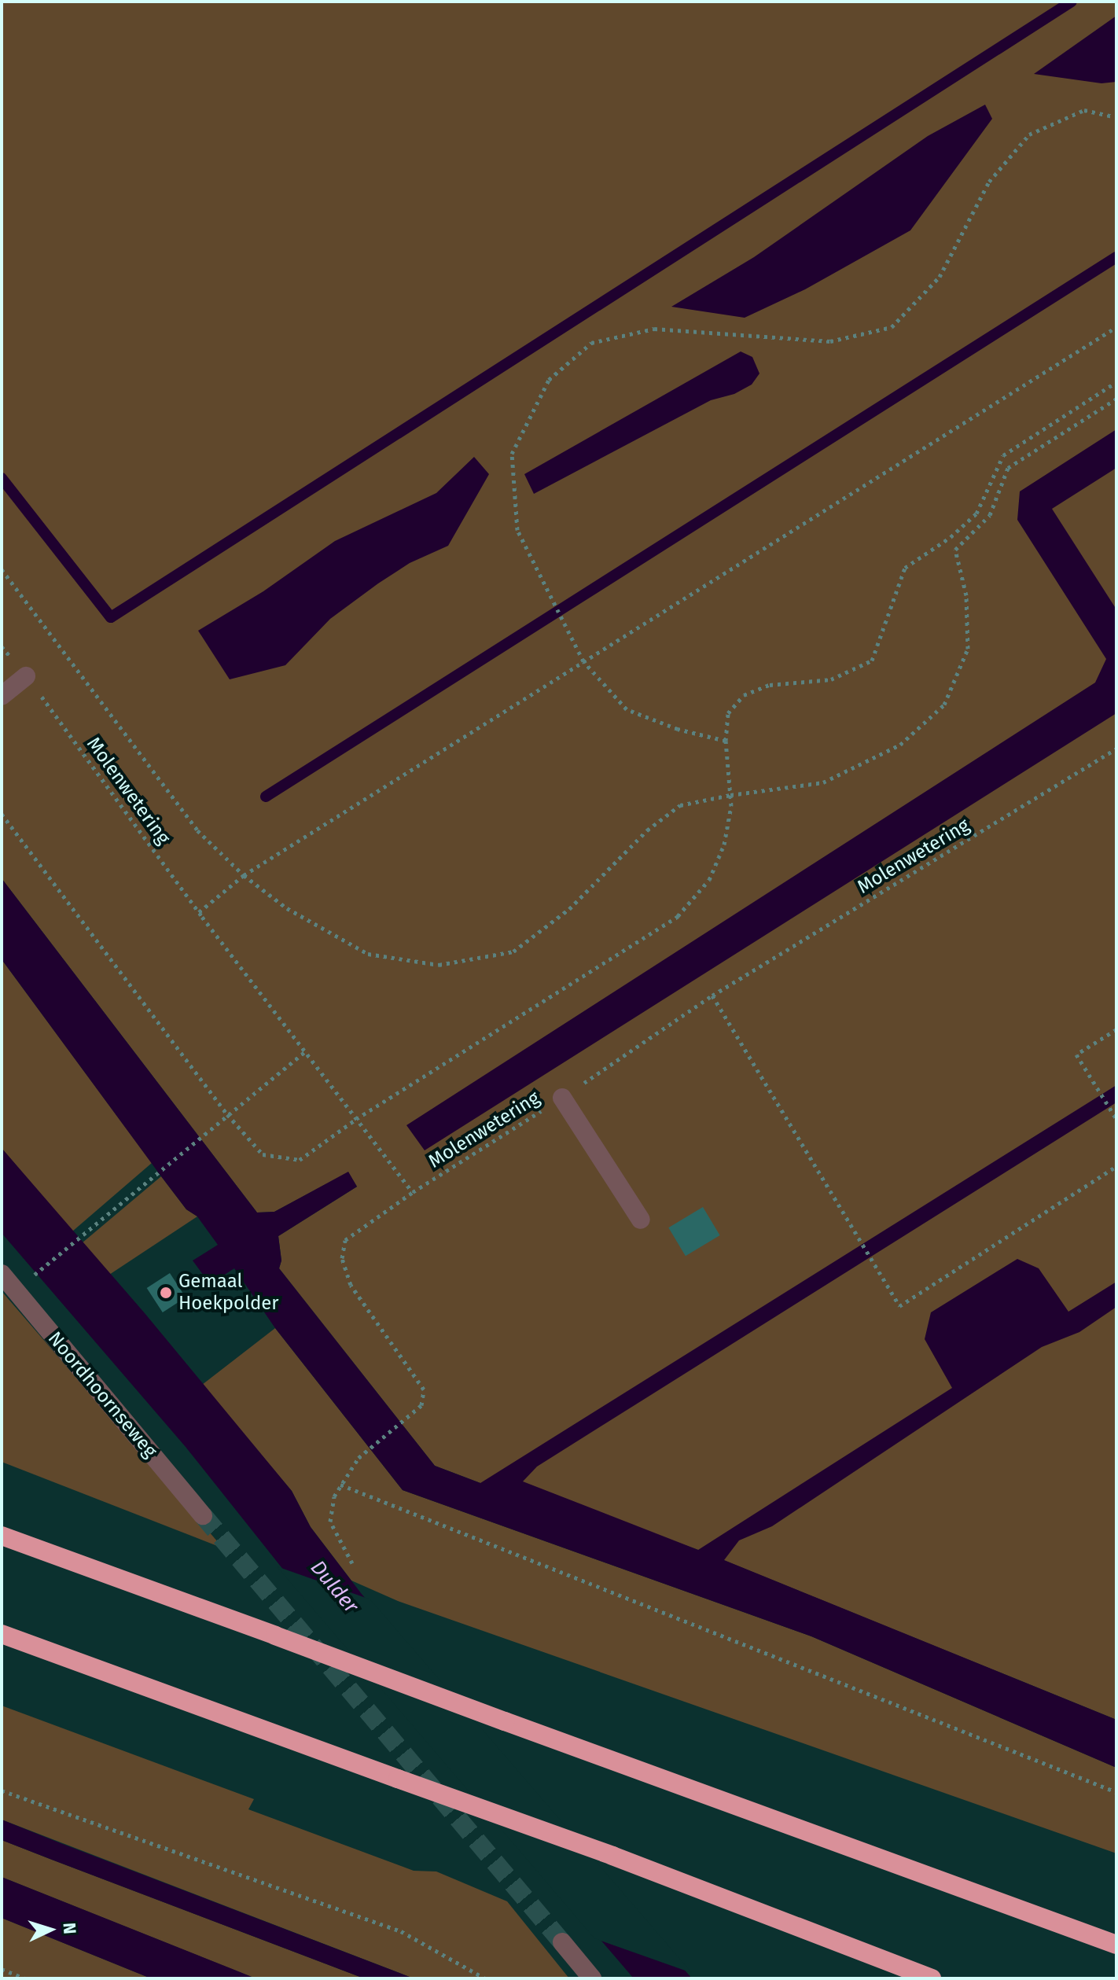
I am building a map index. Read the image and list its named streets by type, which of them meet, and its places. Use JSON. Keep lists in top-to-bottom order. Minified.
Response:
{"streets":{"street":["Noordhoornseweg"],"path":["Molenwetering"]},"water":["Dulder"],"places":["Gemaal Hoekpolder"],"north":"right"}
